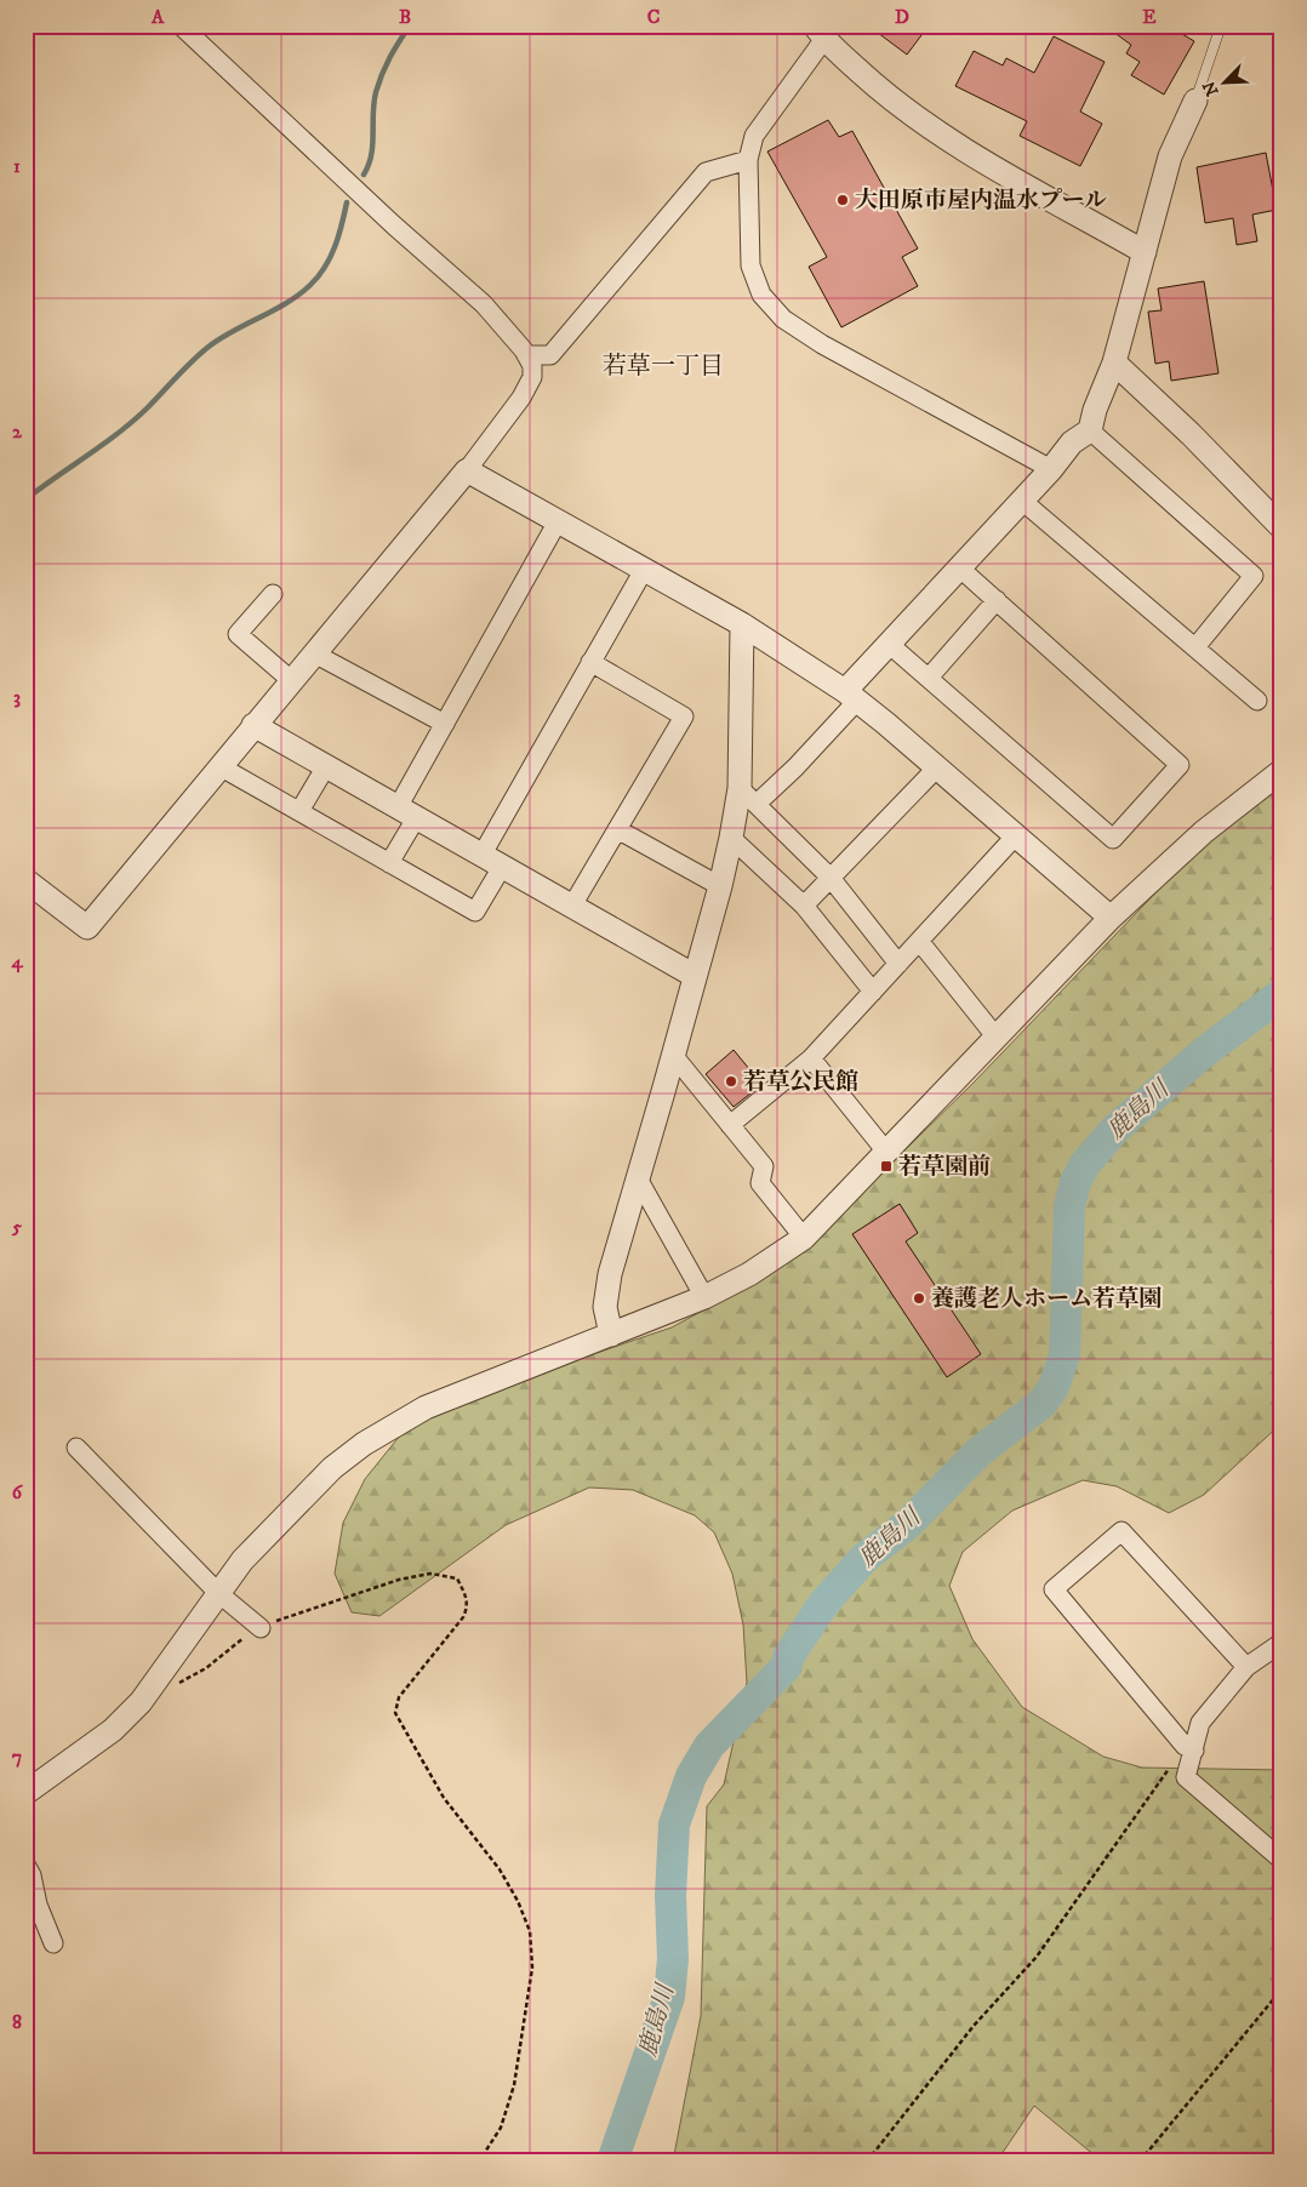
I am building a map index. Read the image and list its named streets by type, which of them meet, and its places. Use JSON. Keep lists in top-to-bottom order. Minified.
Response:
{"districts":["若草一丁目"],"water":["鹿島川"],"places":{"other":["大田原市屋内温水プール","若草公民館","養護老人ホーム若草園"],"transit":["若草園前"]},"north":"bottom left","grid":{"columns":["A","B","C","D","E"],"rows":["1","2","3","4","5","6","7","8"]}}
